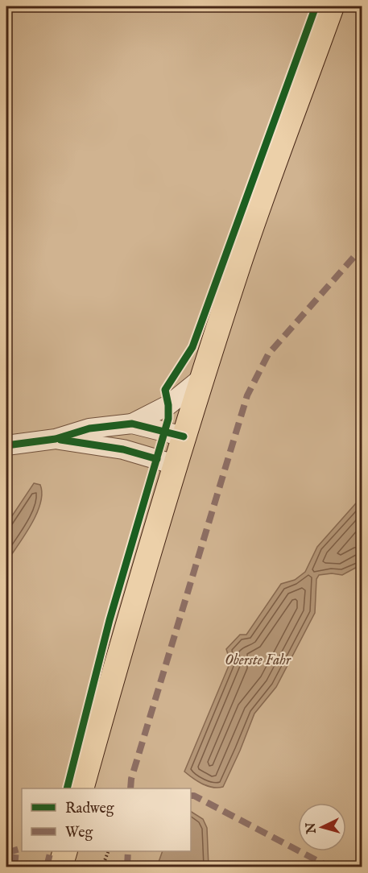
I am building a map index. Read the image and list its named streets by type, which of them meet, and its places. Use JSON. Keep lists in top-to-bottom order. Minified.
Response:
{"water":["Oberste Fahr"],"legend":["Radweg","Weg"],"north":"left"}
